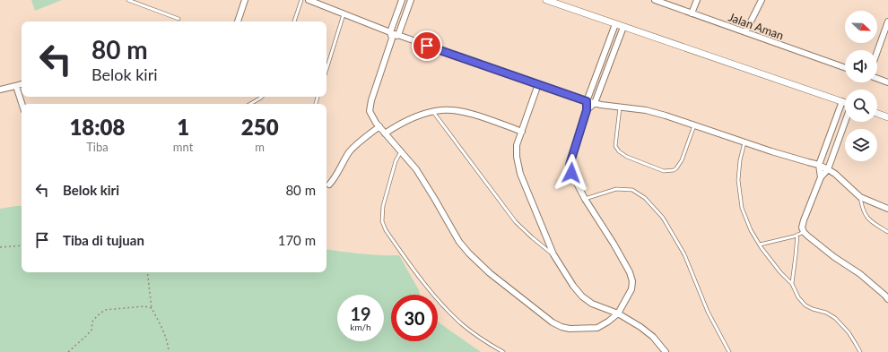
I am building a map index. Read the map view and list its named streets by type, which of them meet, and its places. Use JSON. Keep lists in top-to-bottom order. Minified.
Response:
{"streets":{"street":["Jalan Aman"]},"north":"right","page":{"turn":["80 m","Belok kiri"],"eta":["18:08","Tiba","1","mnt","250","m"],"list":[{"name":"Belok kiri","value":"80 m"},{"name":"Tiba di tujuan","value":"170 m"}],"speed":"19 km/h","limit":"30"}}
